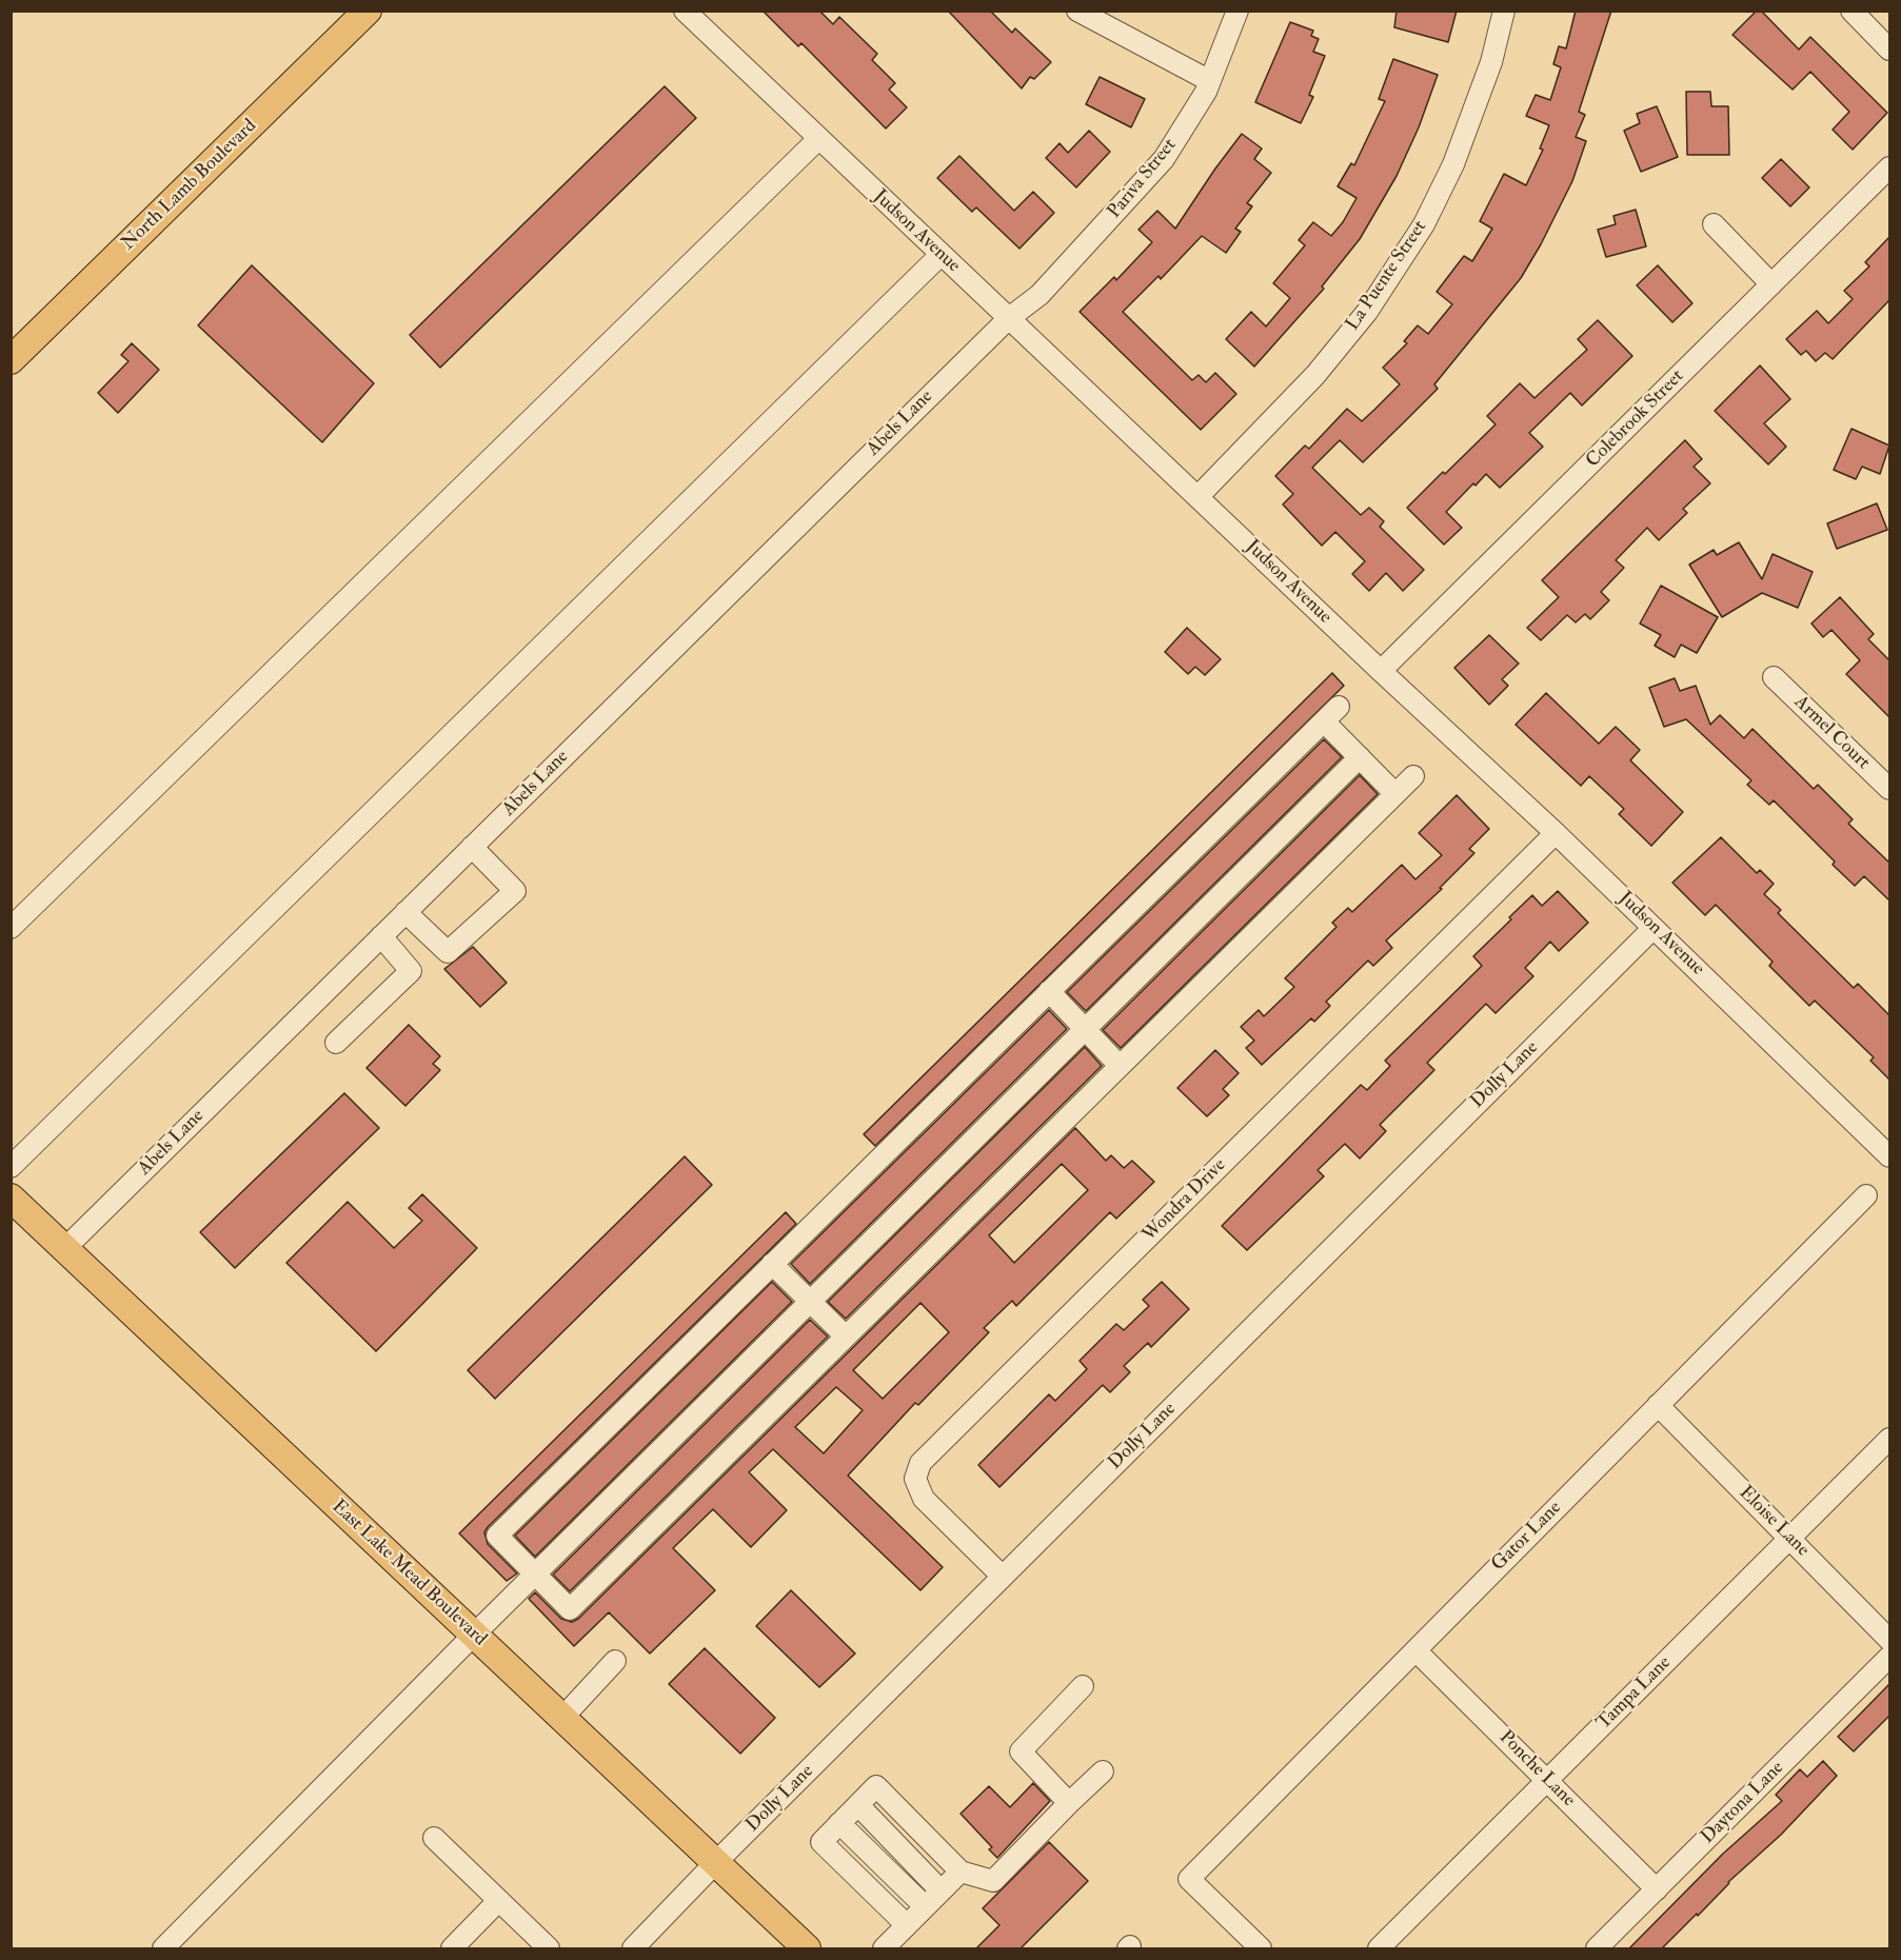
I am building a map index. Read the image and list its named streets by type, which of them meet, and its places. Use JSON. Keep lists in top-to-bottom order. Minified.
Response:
{"streets":{"main road":["North Lamb Boulevard","East Lake Mead Boulevard"],"street":["Pariva Street","Judson Avenue","La Puente Street","Colebrook Street","Abels Lane","Armel Court","Dolly Lane","Wondra Drive","Eloise Lane","Gator Lane","Tampa Lane","Ponche Lane","Daytona Lane"]},"crossings":[["Pariva Street","Judson Avenue"],["Pariva Street","Abels Lane"],["Judson Avenue","La Puente Street"],["Judson Avenue","Colebrook Street"],["Judson Avenue","Abels Lane"],["Judson Avenue","Dolly Lane"],["Judson Avenue","Wondra Drive"],["Abels Lane","East Lake Mead Boulevard"],["Dolly Lane","Wondra Drive"],["Dolly Lane","East Lake Mead Boulevard"],["Eloise Lane","Gator Lane"],["Eloise Lane","Tampa Lane"],["Gator Lane","Ponche Lane"],["Tampa Lane","Ponche Lane"],["Ponche Lane","Daytona Lane"]]}
